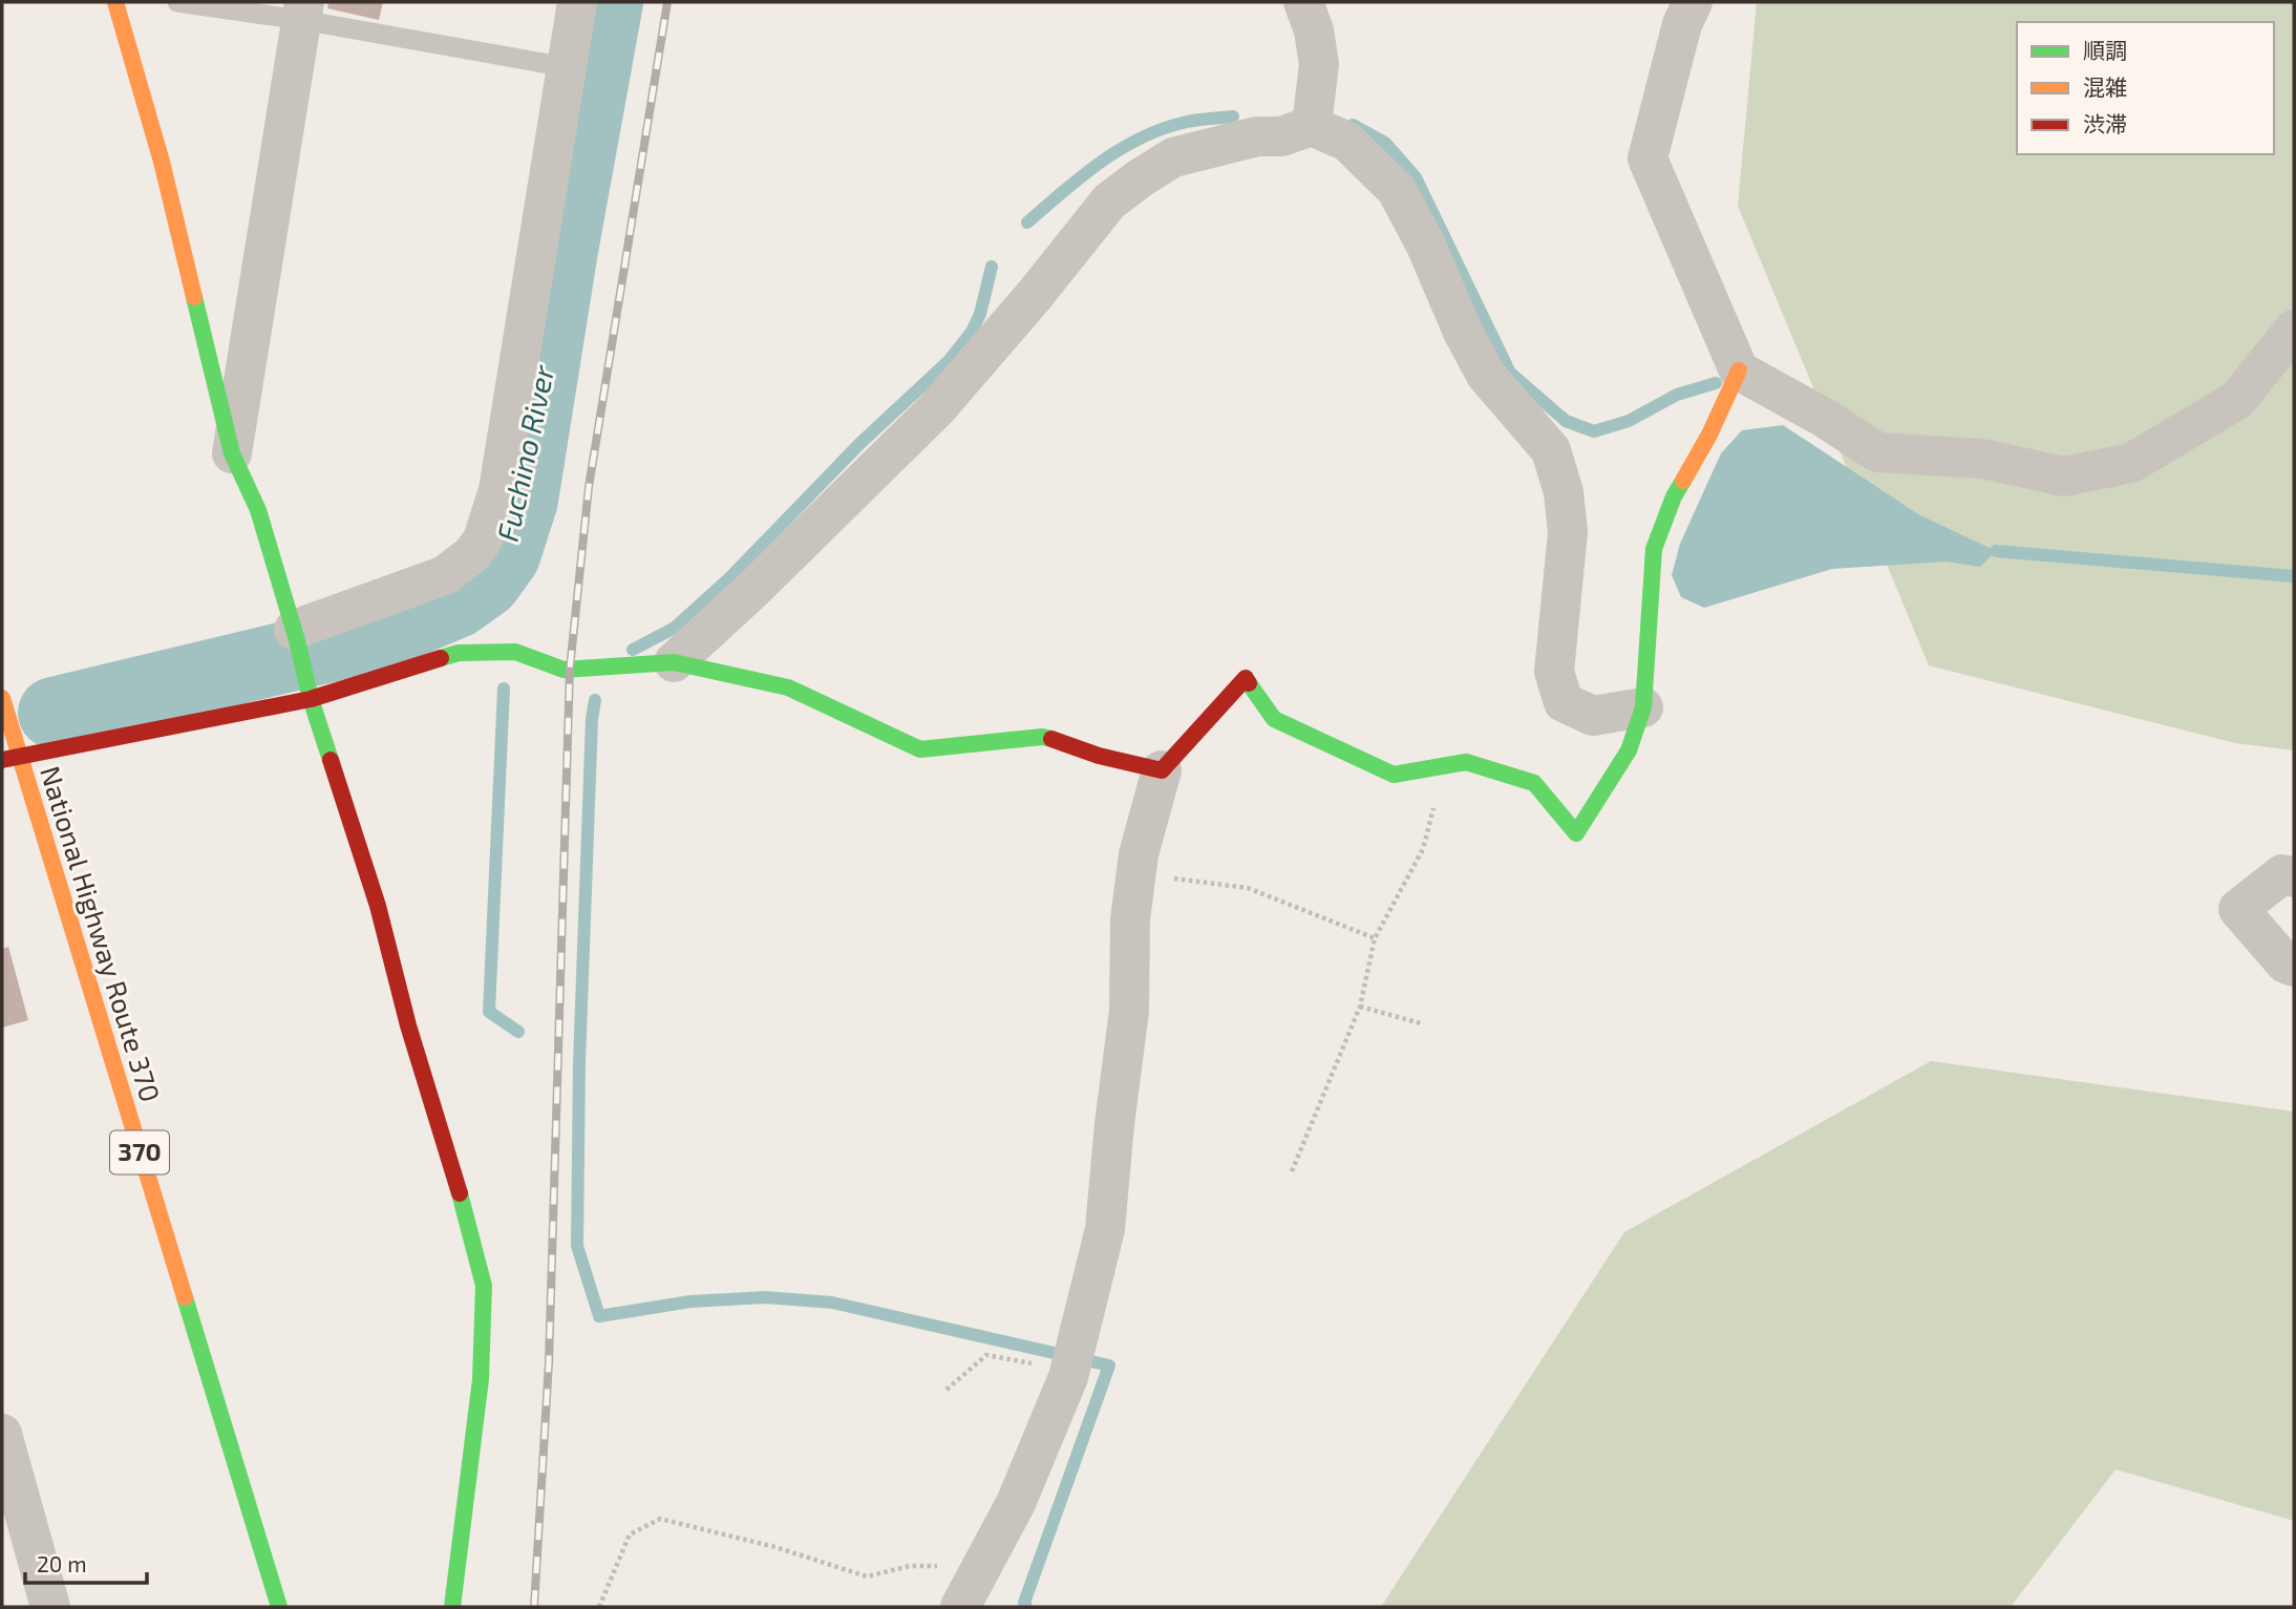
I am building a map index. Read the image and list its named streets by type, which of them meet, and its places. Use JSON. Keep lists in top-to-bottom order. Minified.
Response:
{"streets":{"main road":["National Highway Route 370","370"]},"water":["Fuchino River"],"legend":["順調","混雑","渋滞"],"scale_bar":"20 m"}
